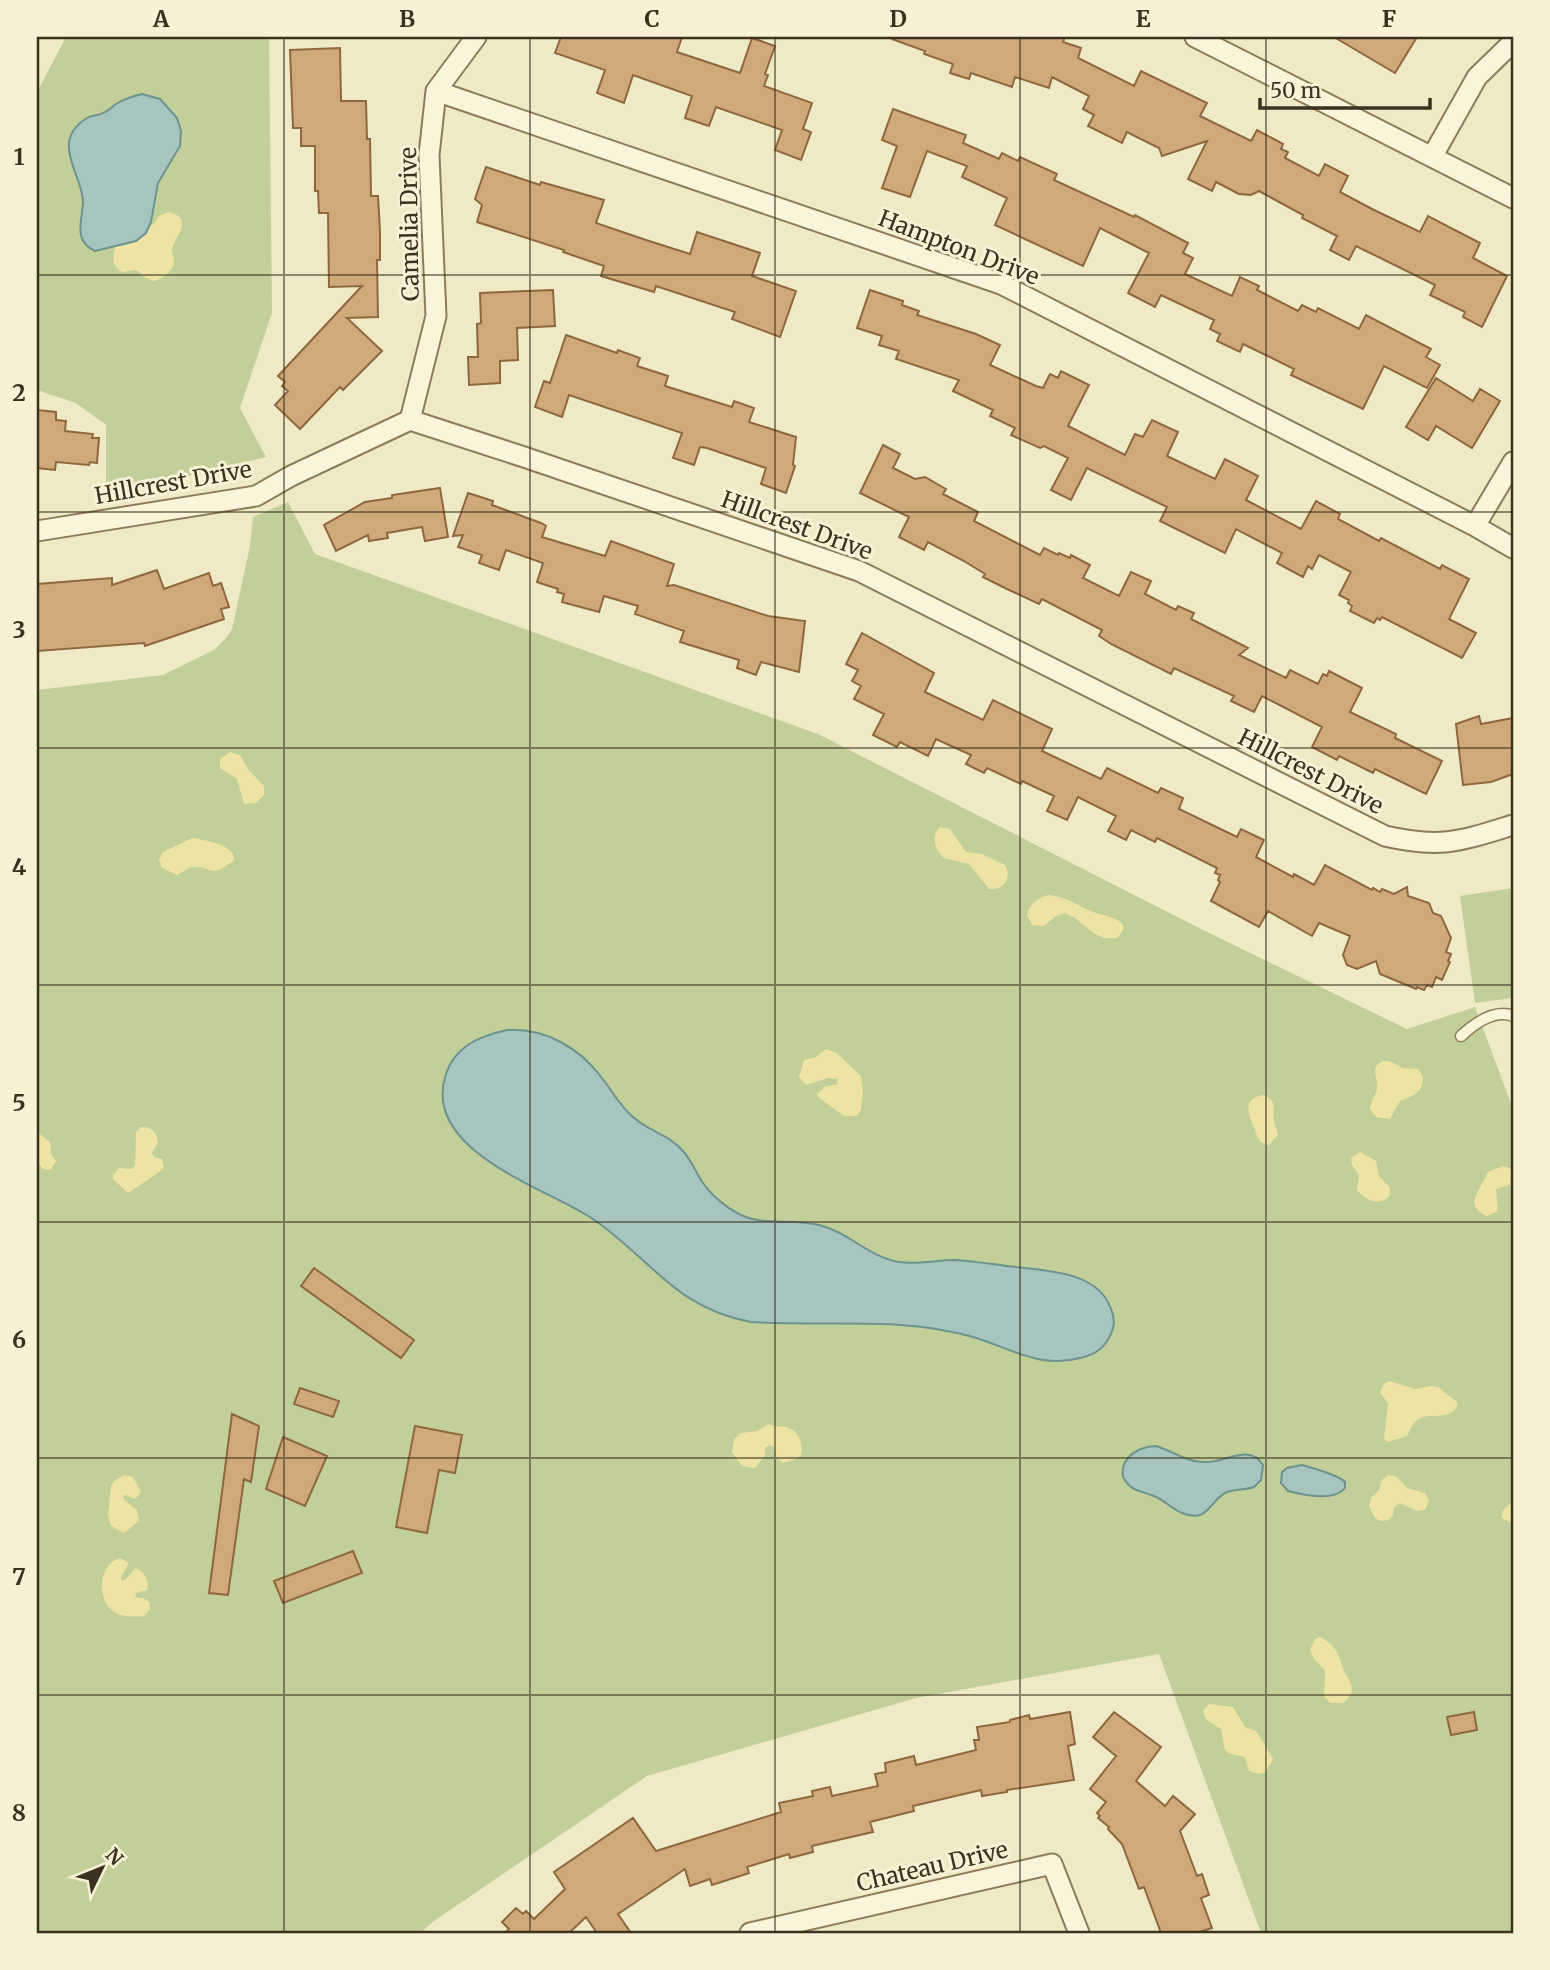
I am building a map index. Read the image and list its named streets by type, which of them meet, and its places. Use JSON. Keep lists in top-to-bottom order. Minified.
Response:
{"streets":{"street":["Camelia Drive","Hampton Drive","Hillcrest Drive","Chateau Drive"]},"crossings":[["Camelia Drive","Hampton Drive"],["Camelia Drive","Hillcrest Drive"]],"scale_bar":"50 m","north":"top right","grid":{"columns":["A","B","C","D","E","F"],"rows":["1","2","3","4","5","6","7","8"]}}
